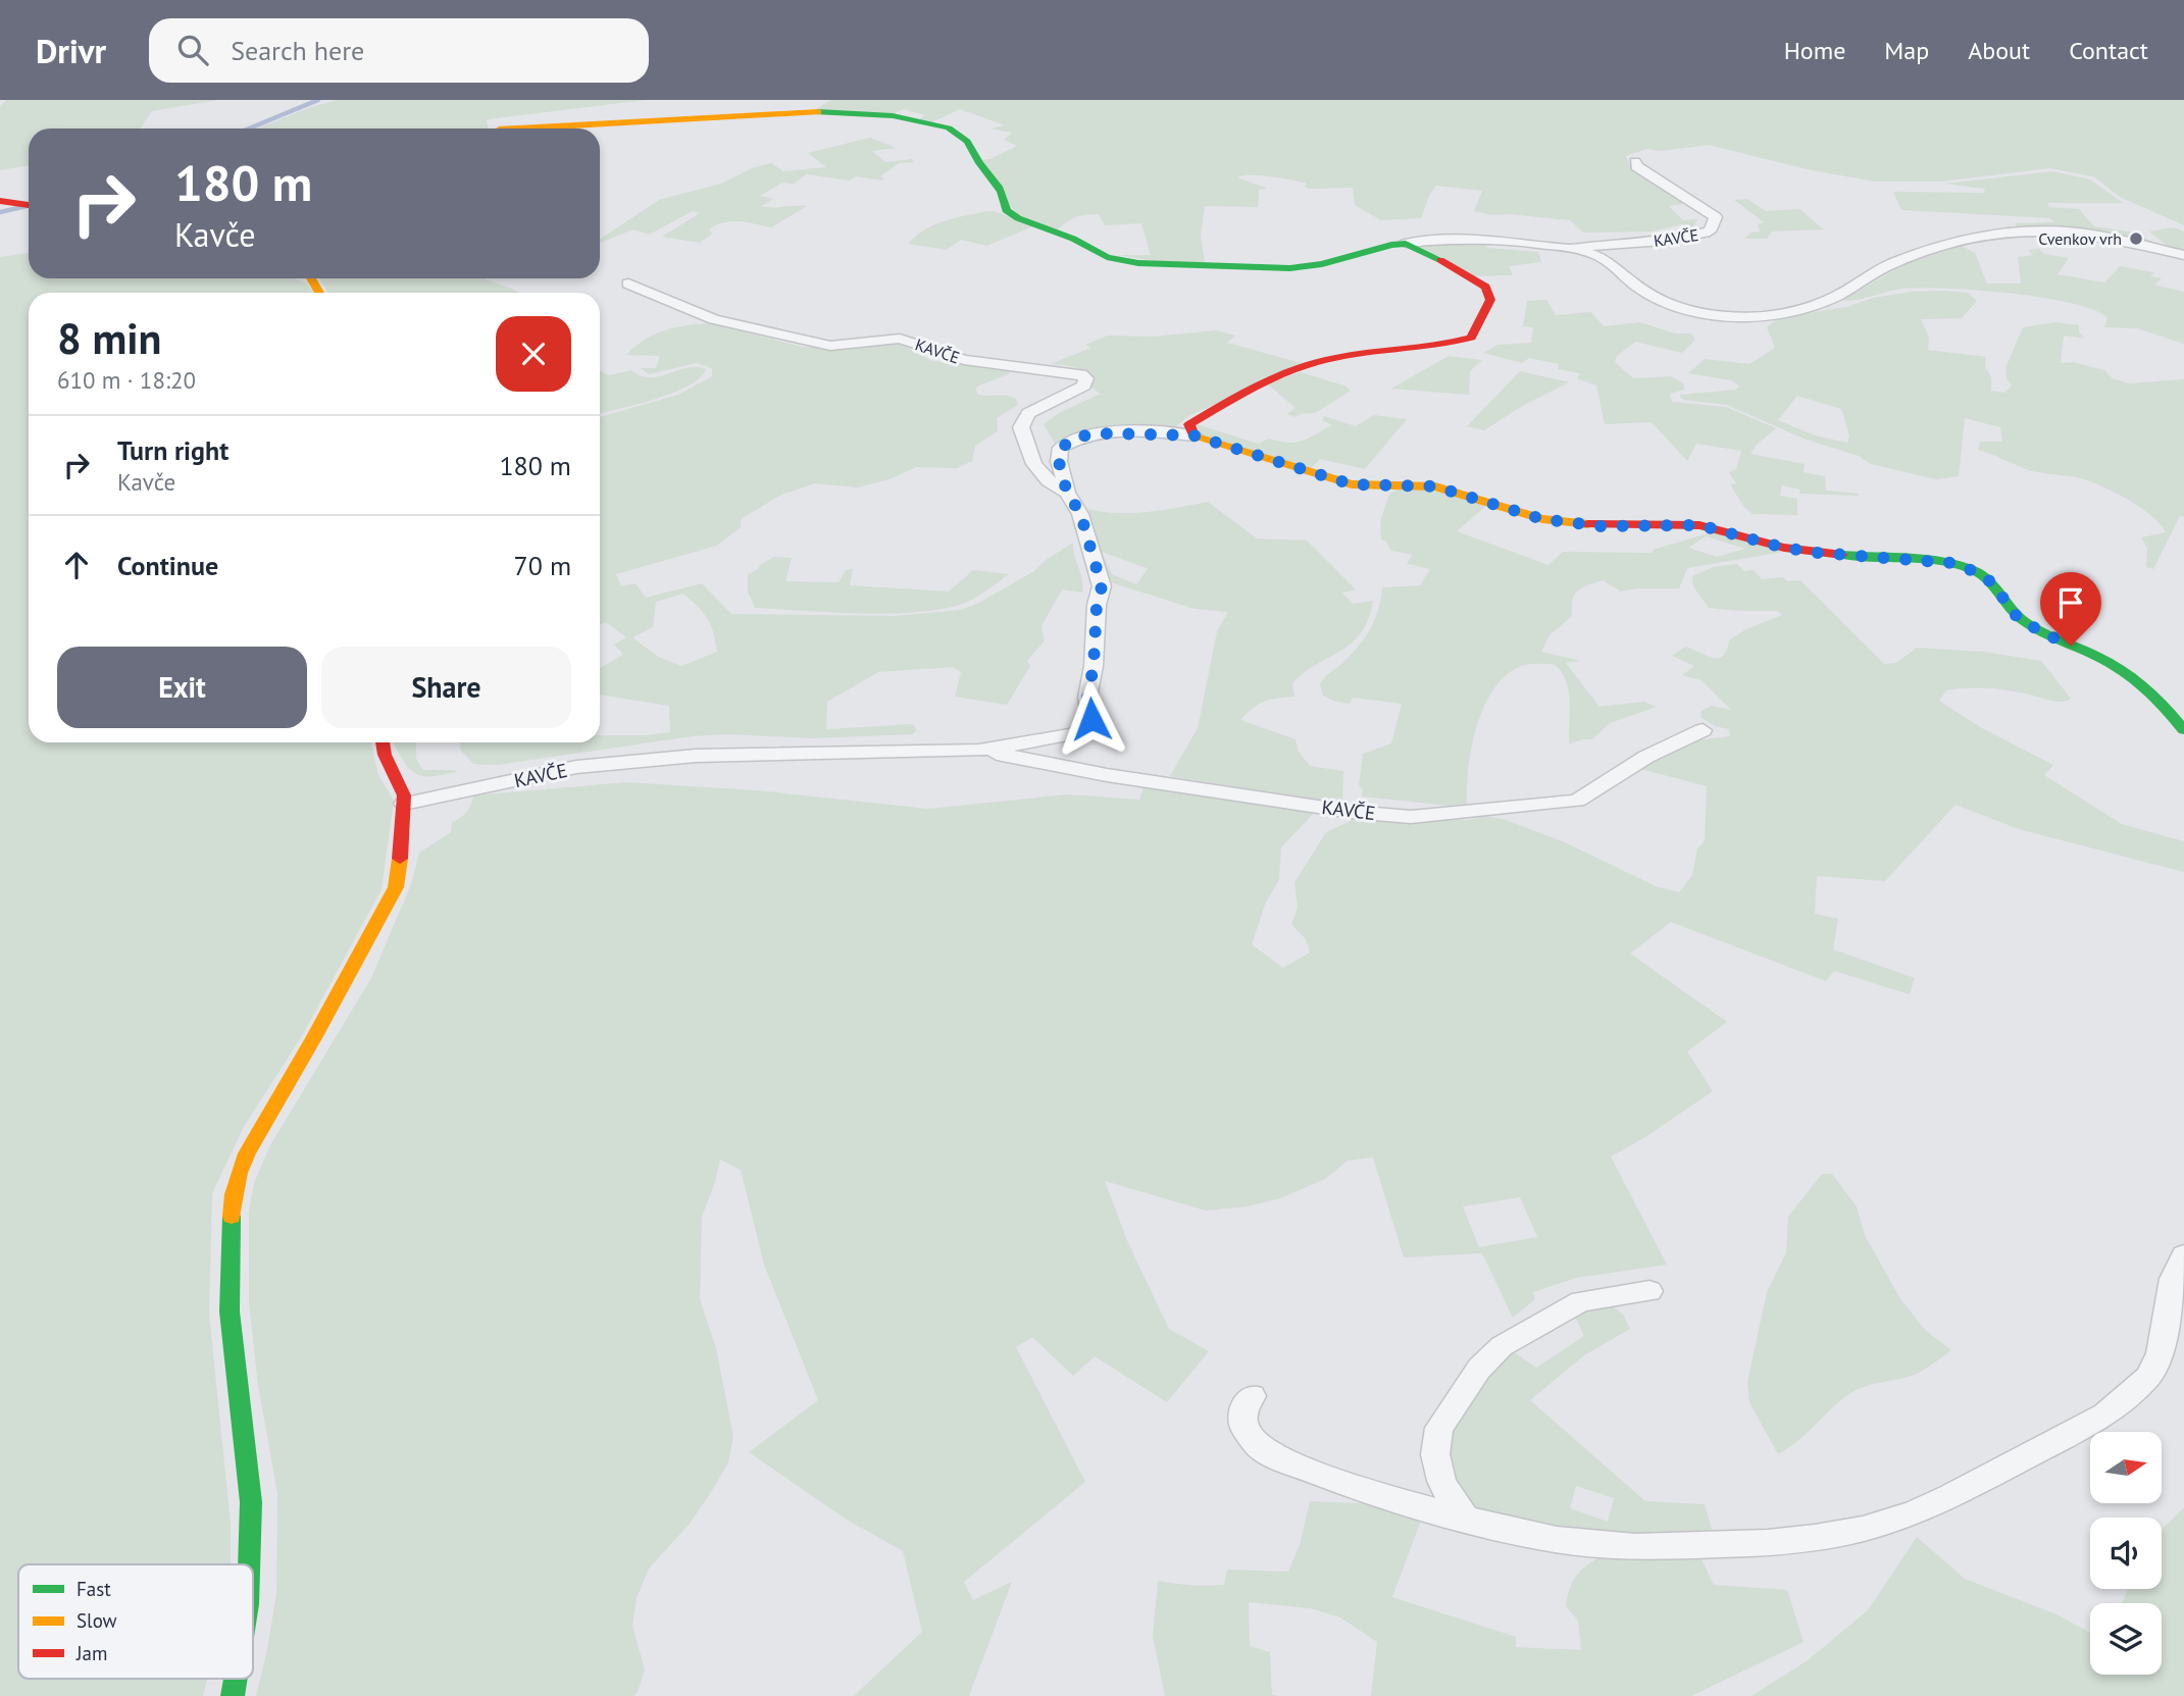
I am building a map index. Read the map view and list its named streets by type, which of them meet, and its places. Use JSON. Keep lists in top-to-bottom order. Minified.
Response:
{"streets":{"street":["KAVČE"]},"places":["Cvenkov vrh"],"legend":["Fast","Slow","Jam"],"north":"right","page":{"header":"Drivr","search":"Search here","nav":["Home","Map","About","Contact"],"turn":["180 m","Kavče"],"heading":["8 min","610 m · 18:20"],"list":[{"name":"Turn right","note":"Kavče","value":"180 m"},{"name":"Continue","value":"70 m"}],"buttons":["Exit","Share"]}}
